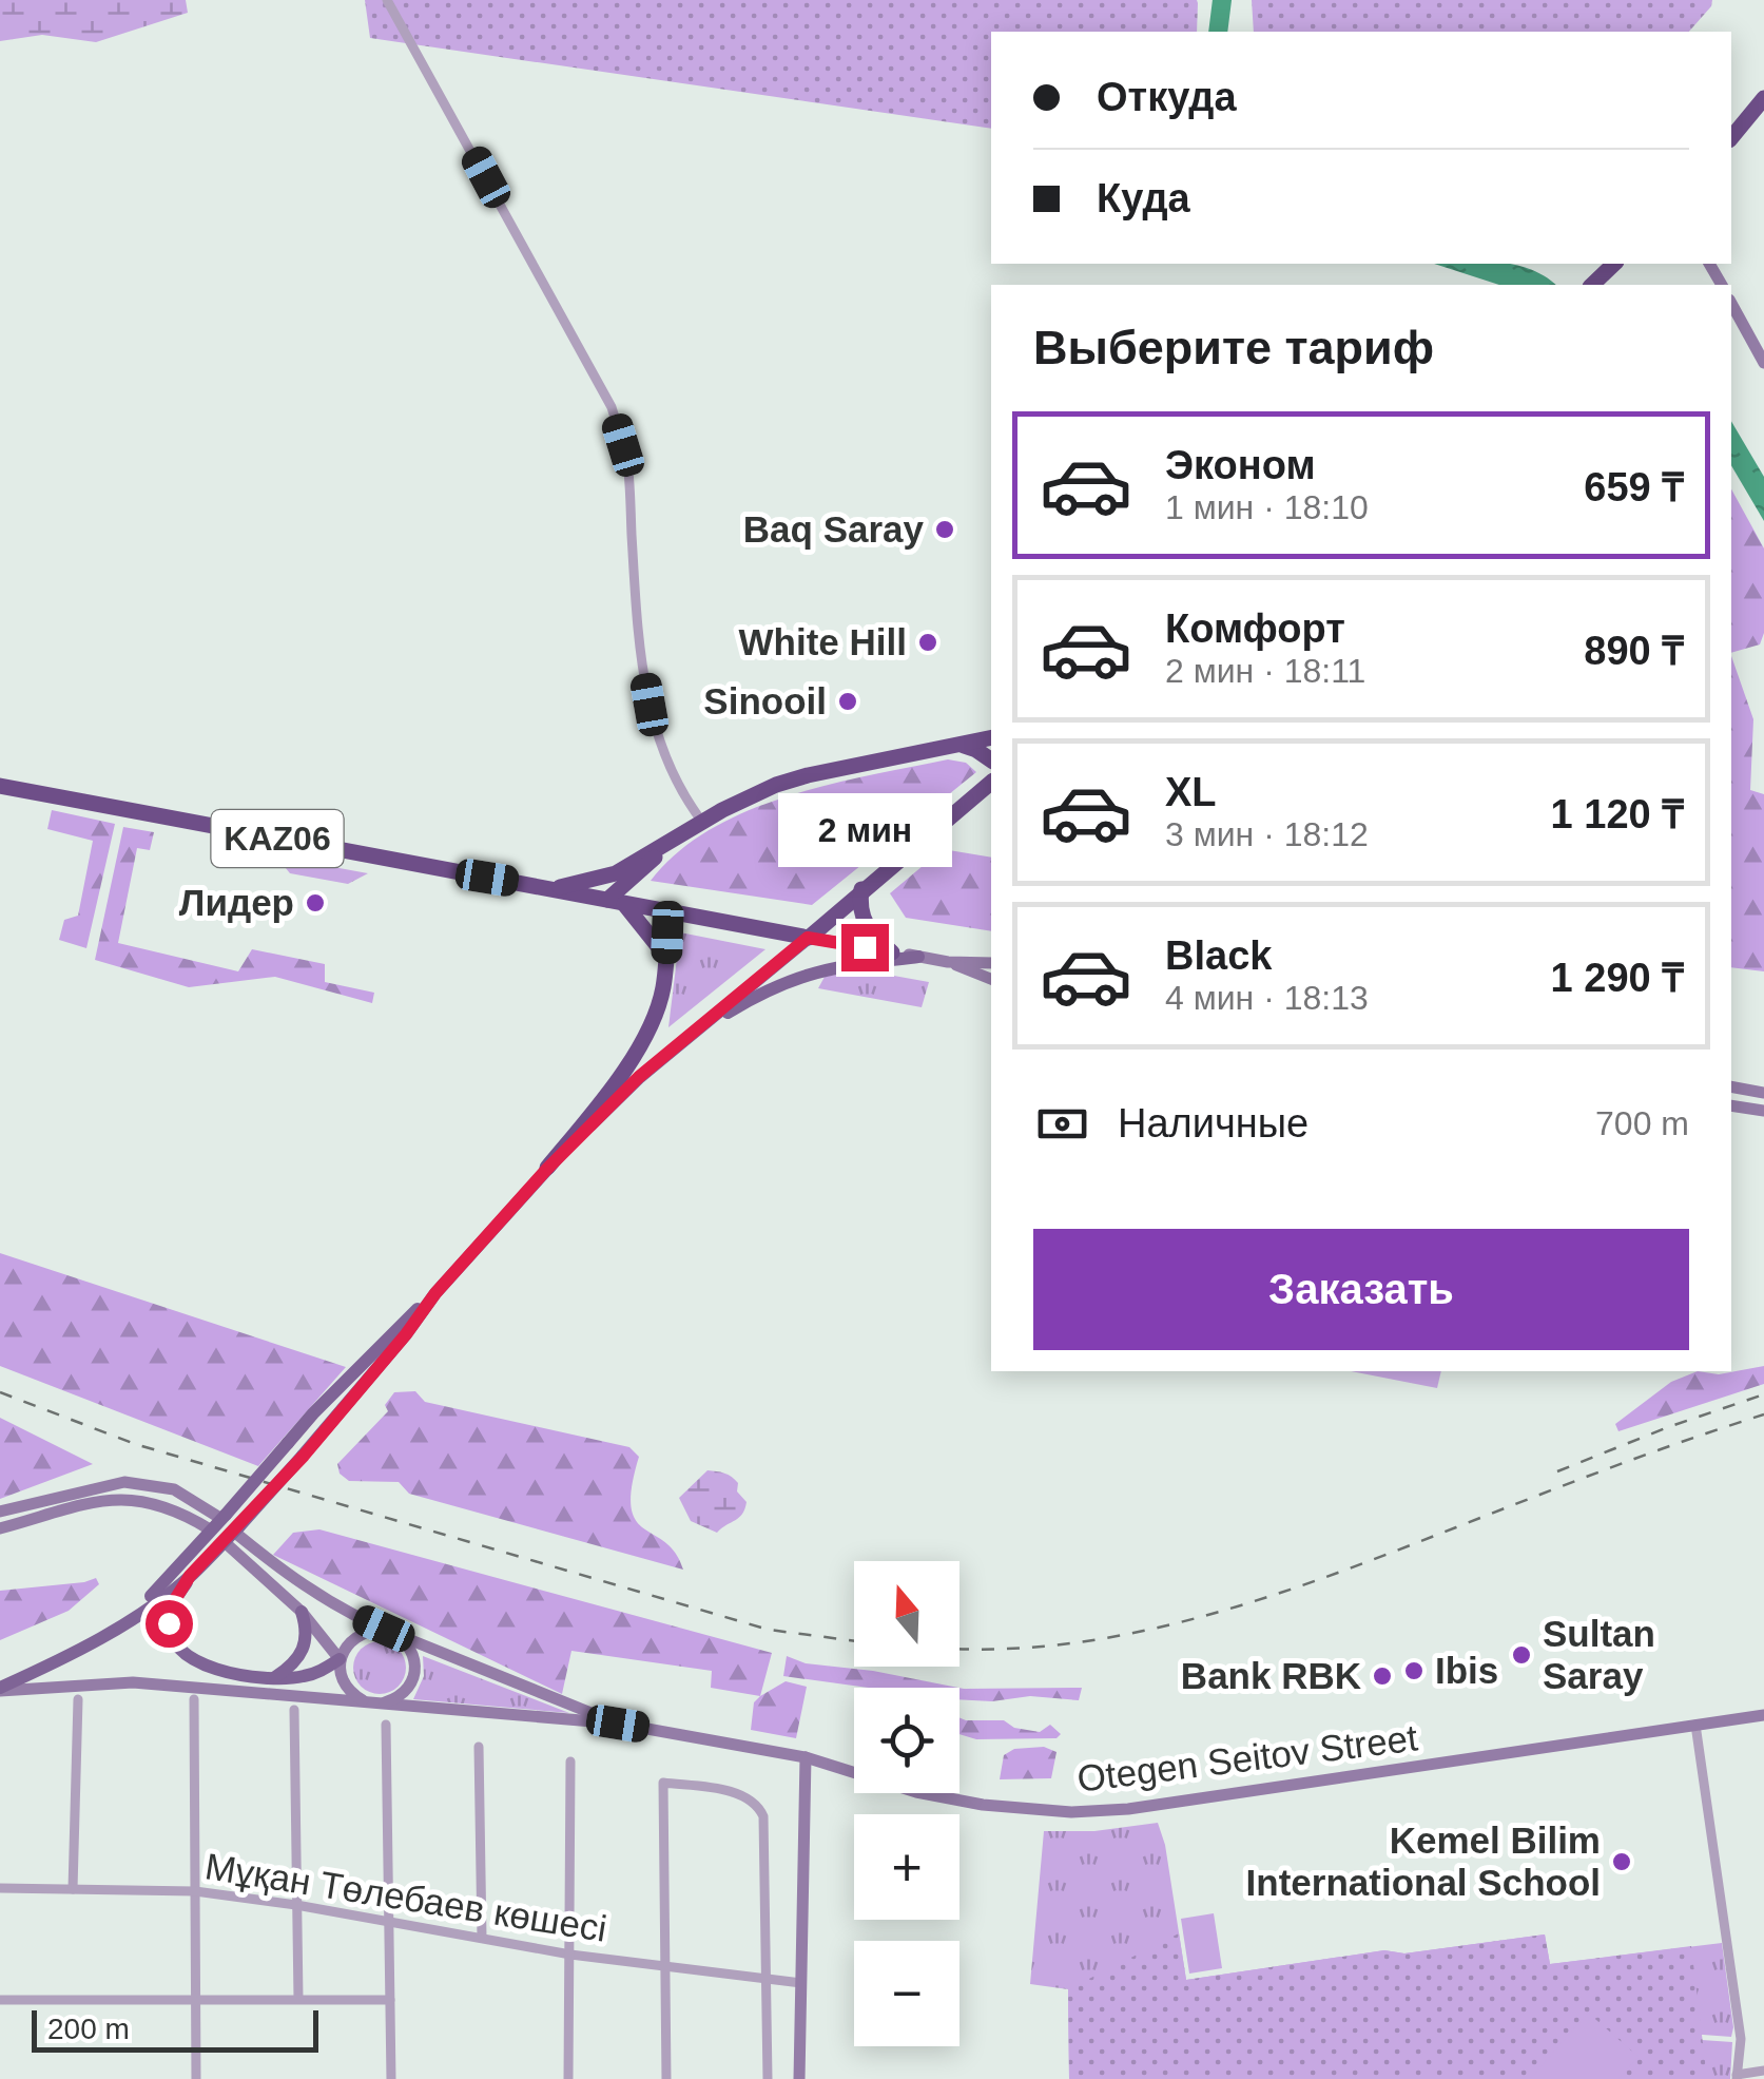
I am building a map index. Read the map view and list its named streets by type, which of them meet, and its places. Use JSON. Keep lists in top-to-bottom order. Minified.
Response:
{"streets":{"highway":["KАZ06"],"main road":["Otegen Seitov Street"],"street":["Мұқан Төлебаев көшесі"]},"places":["Baq Saray","White Hill","Sinooil","Лидер","Sultan Saray","Ibis","Bank RBK","Kemel Bilim International School"],"scale_bar":"200 m","north":"top","page":{"banner":["Откуда","Куда"],"heading":"Выберите тариф","list":[{"name":"Эконом","note":"1 мин · 18:10","value":"659 ₸"},{"name":"Комфорт","note":"2 мин · 18:11","value":"890 ₸"},{"name":"XL","note":"3 мин · 18:12","value":"1 120 ₸"},{"name":"Black","note":"4 мин · 18:13","value":"1 290 ₸"}],"bubble":"2 мин","pay":["Наличные","700 m"],"buttons":"Заказать","map_buttons":["+","−"],"scale":"200 m"}}
